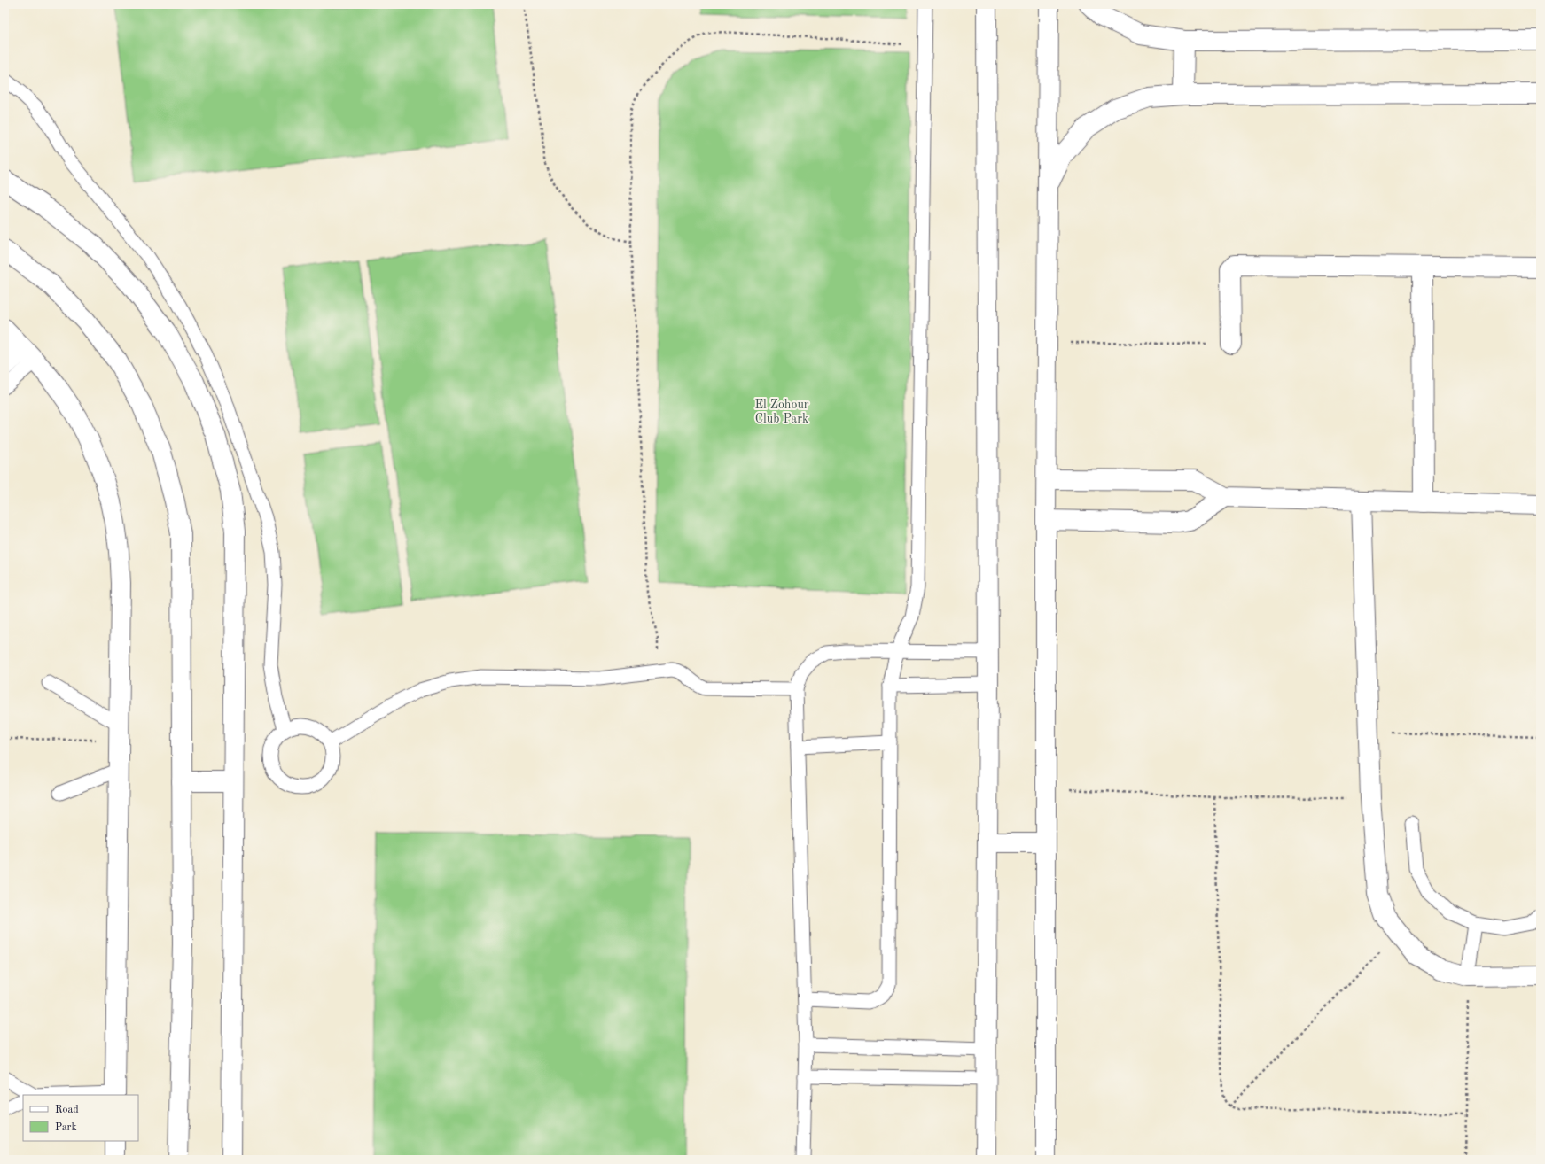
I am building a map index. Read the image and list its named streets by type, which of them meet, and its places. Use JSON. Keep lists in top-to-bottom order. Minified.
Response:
{"parks":["El Zohour Club Park"],"legend":["Road","Park"]}
